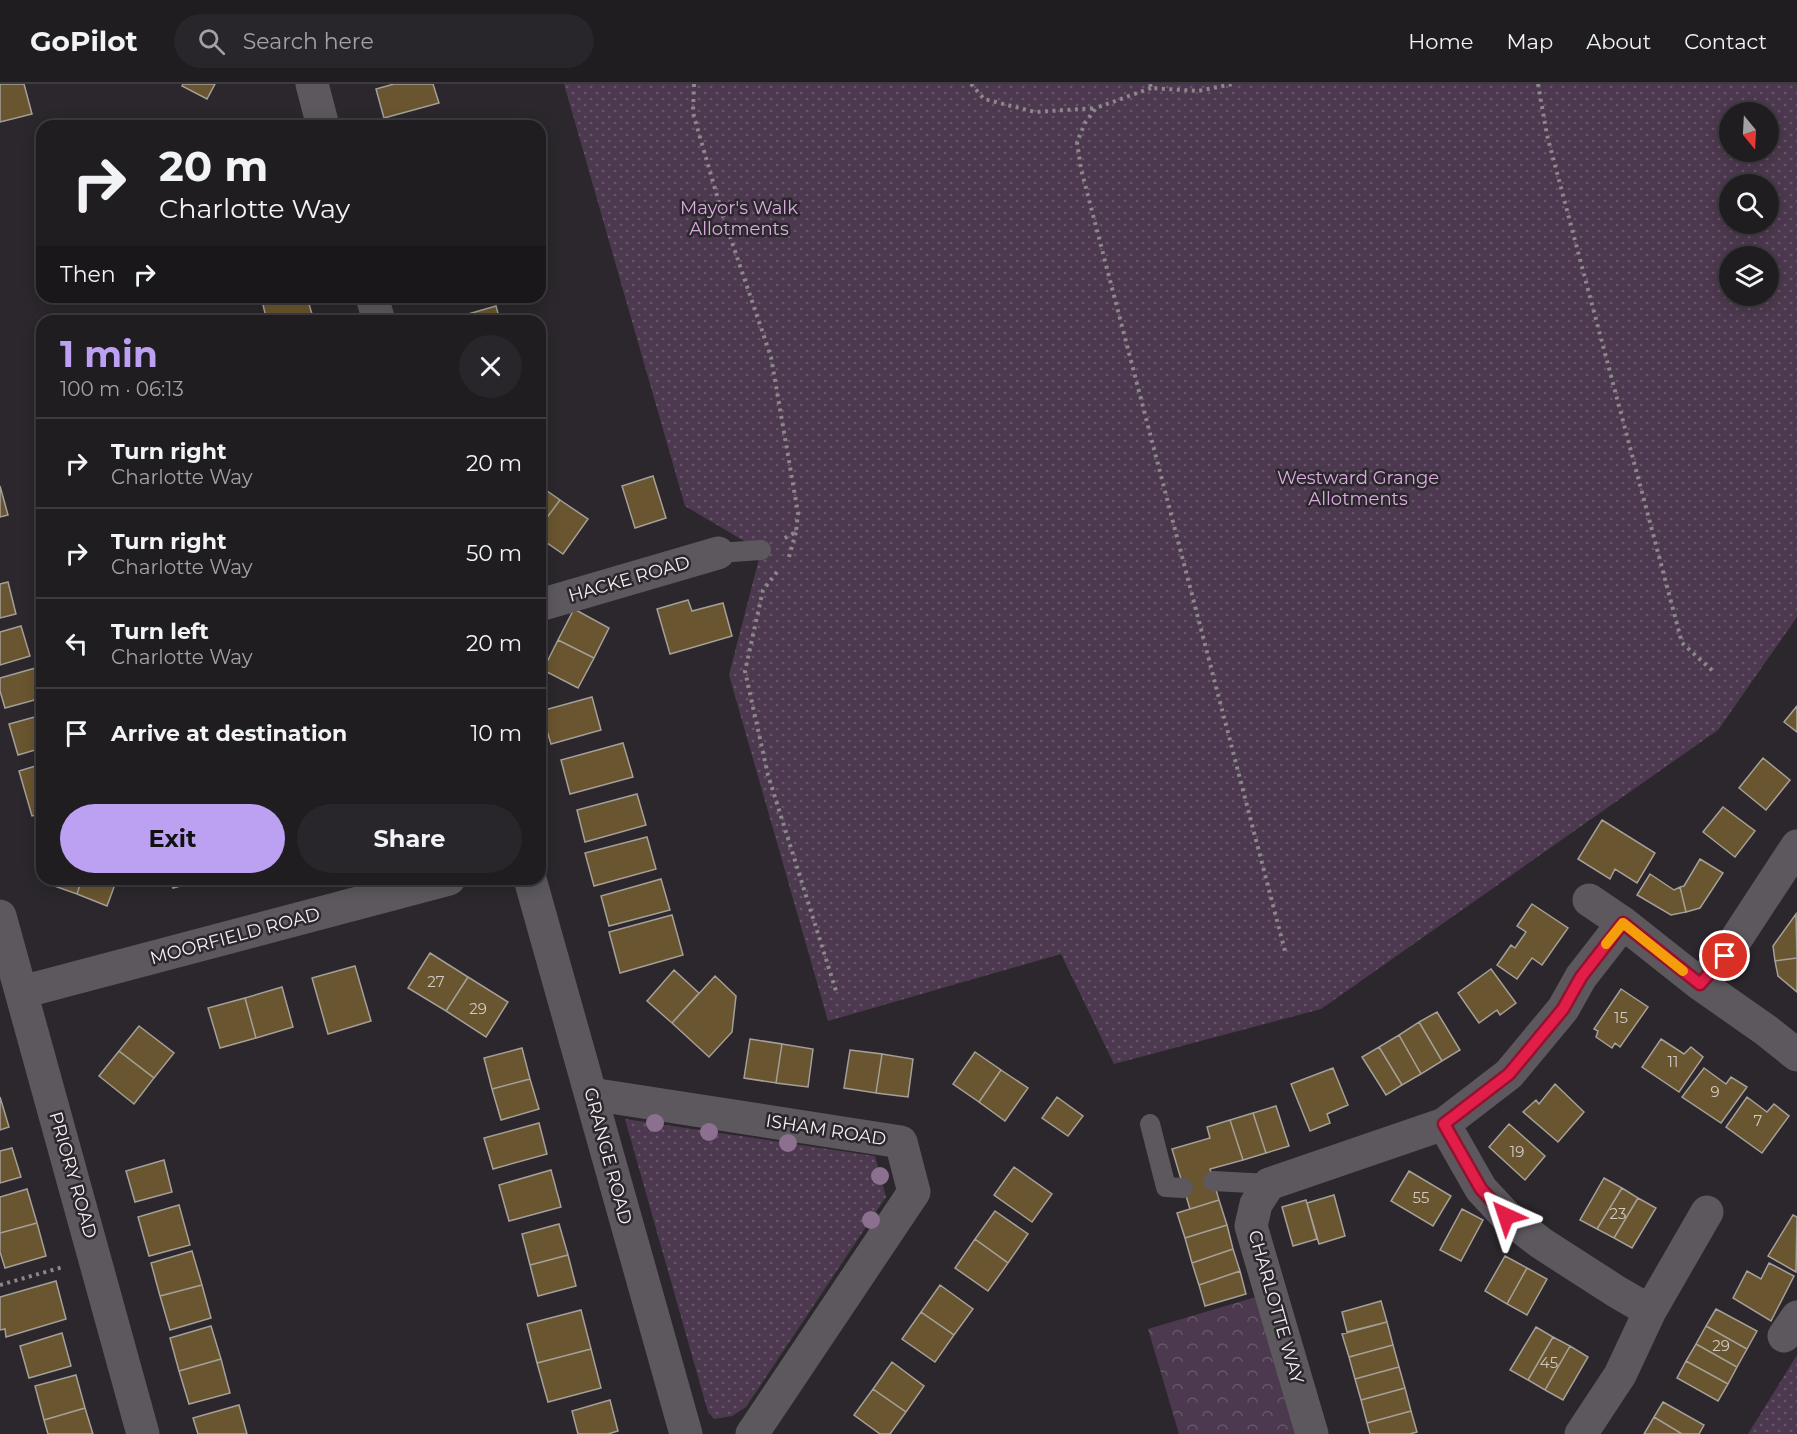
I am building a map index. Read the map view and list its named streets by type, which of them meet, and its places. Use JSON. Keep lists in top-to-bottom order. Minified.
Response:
{"streets":{"street":["HACKE ROAD","MOORFIELD ROAD","ISHAM ROAD","GRANGE ROAD","PRIORY ROAD","CHARLOTTE WAY"]},"crossings":[["MOORFIELD ROAD","PRIORY ROAD"],["ISHAM ROAD","GRANGE ROAD"]],"parks":["Mayor's Walk Allotments","Westward Grange Allotments"],"house_numbers":["27","29","15","11","9","7","19","55","23","29","45"],"north":"bottom","page":{"header":"GoPilot","search":"Search here","nav":["Home","Map","About","Contact"],"turn":["20 m","Charlotte Way"],"then":"Then","heading":["1 min","100 m · 06:13"],"list":[{"name":"Turn right","note":"Charlotte Way","value":"20 m"},{"name":"Turn right","note":"Charlotte Way","value":"50 m"},{"name":"Turn left","note":"Charlotte Way","value":"20 m"},{"name":"Arrive at destination","value":"10 m"}],"buttons":["Exit","Share"]}}
